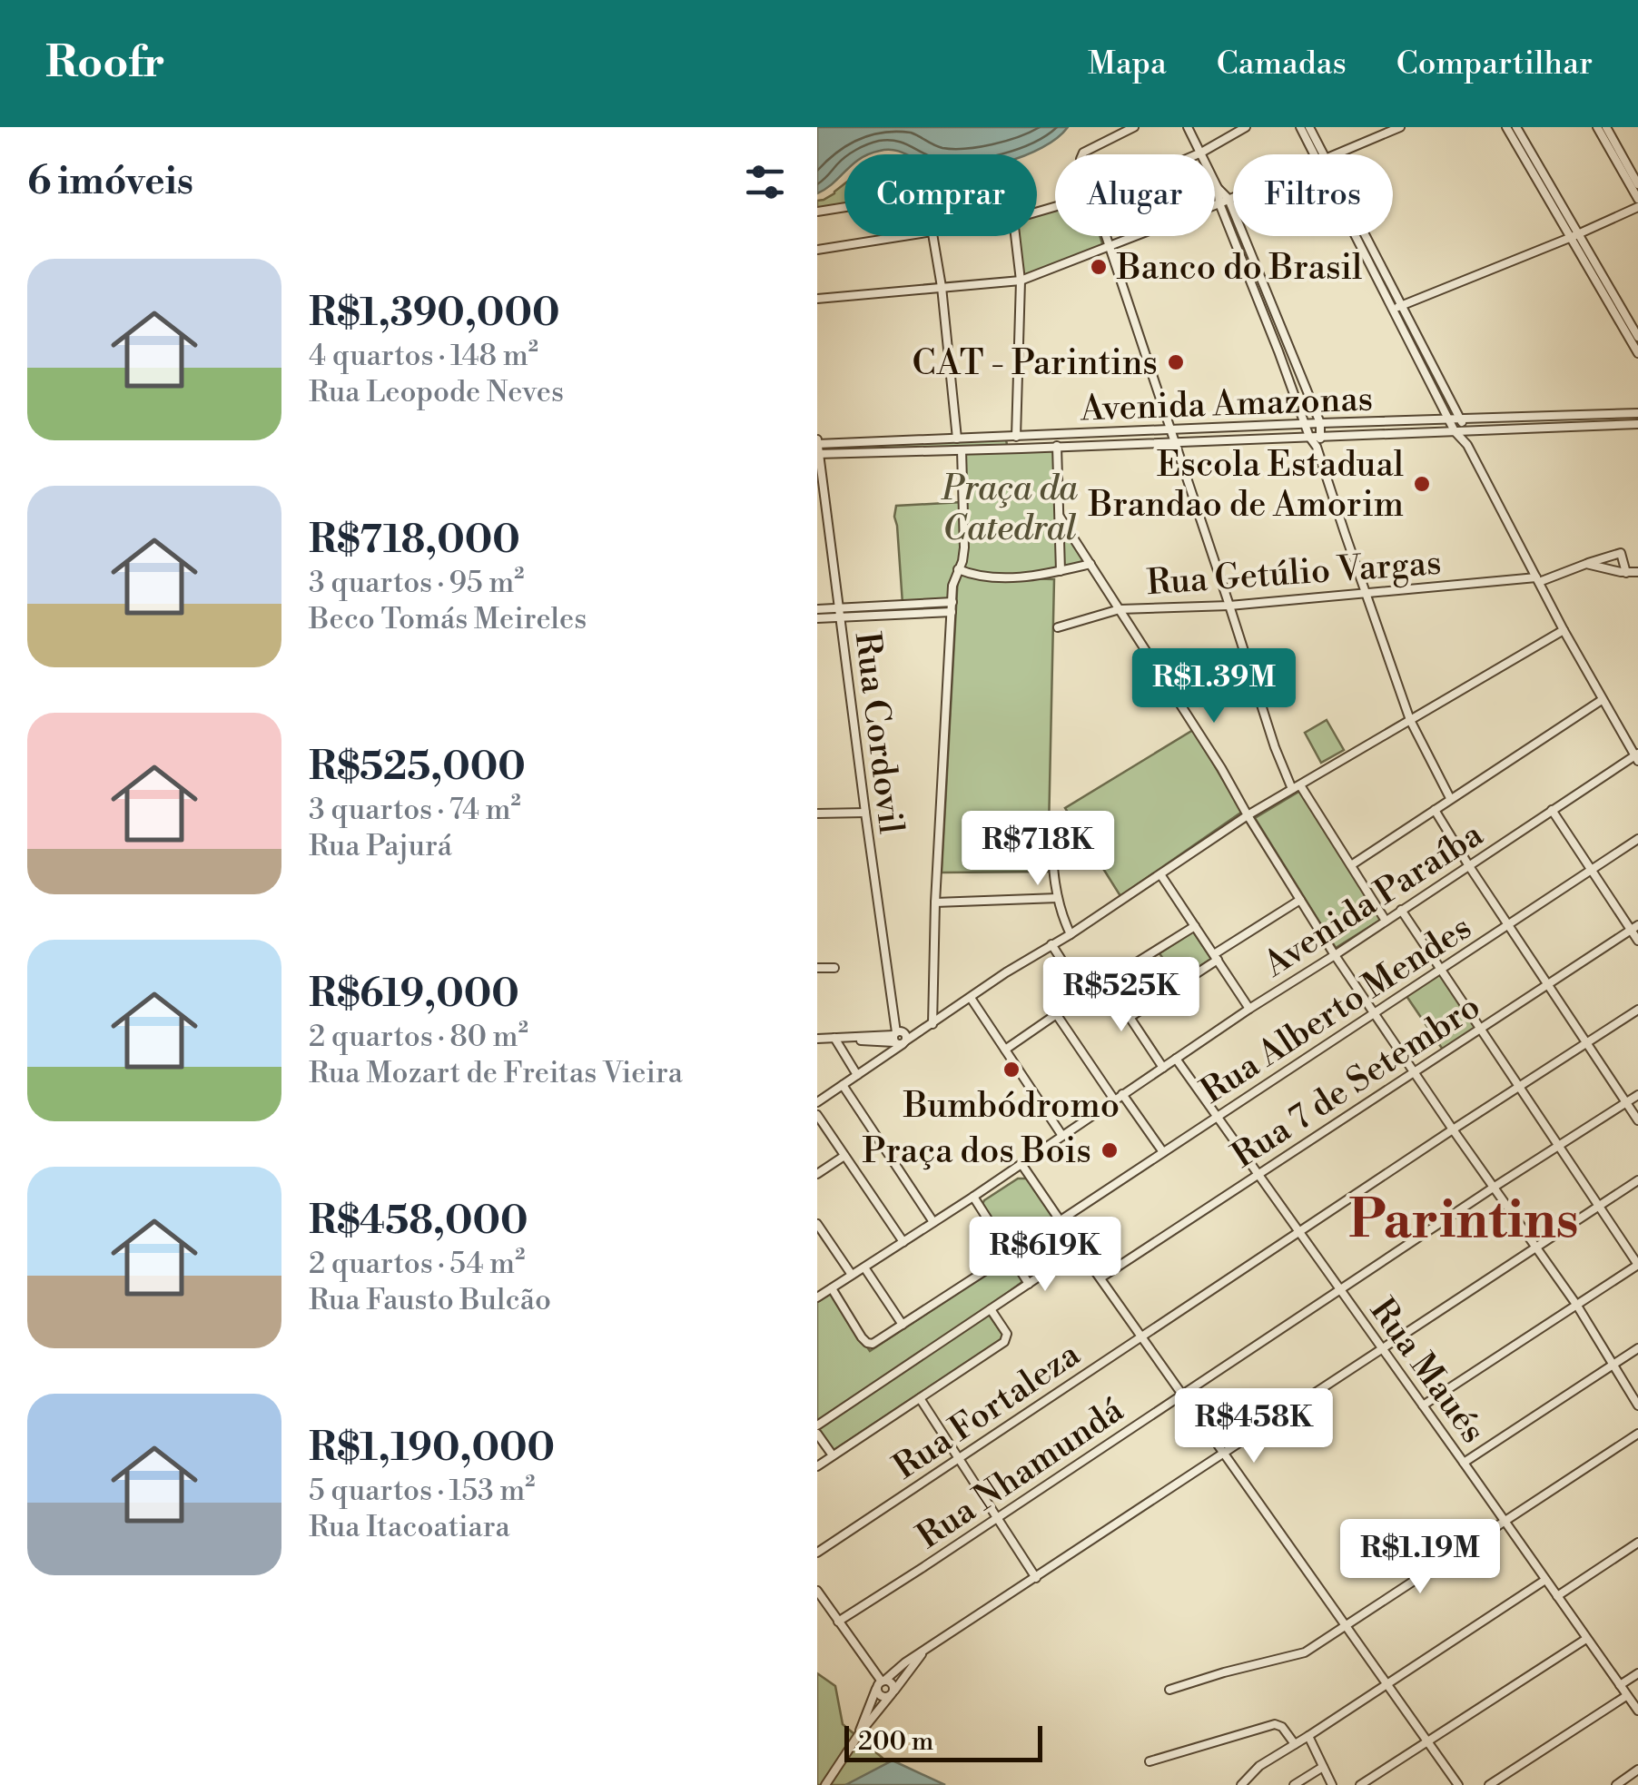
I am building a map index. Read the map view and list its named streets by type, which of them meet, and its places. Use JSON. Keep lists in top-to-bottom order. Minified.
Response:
{"streets":{"street":["Avenida Amazonas","Rua Getúlio Vargas","Rua Cordovil","Avenida Paraíba","Rua Alberto Mendes","Rua 7 de Setembro","Rua Maués","Rua Fortaleza","Rua Nhamundá"]},"crossings":[["Avenida Amazonas","Rua Cordovil"],["Avenida Paraíba","Rua Maués"],["Rua Alberto Mendes","Rua Maués"],["Rua 7 de Setembro","Rua Maués"],["Rua Maués","Rua Fortaleza"],["Rua Maués","Rua Nhamundá"]],"districts":["Parintins"],"parks":["Praça da Catedral"],"places":["Banco do Brasil","CAT - Parintins","Escola Estadual Brandao de Amorim","Bumbódromo","Praça dos Bois"],"scale_bar":"200 m","page":{"header":"Roofr","nav":["Mapa","Camadas","Compartilhar"],"heading":"6 imóveis","chip":["Comprar","Alugar","Filtros"],"list":[{"name":"R$1,390,000","note":"4 quartos · 148 m² · Rua Leopode Neves"},{"name":"R$718,000","note":"3 quartos · 95 m² · Beco Tomás Meireles"},{"name":"R$525,000","note":"3 quartos · 74 m² · Rua Pajurá"},{"name":"R$619,000","note":"2 quartos · 80 m² · Rua Mozart de Freitas Vieira"},{"name":"R$458,000","note":"2 quartos · 54 m² · Rua Fausto Bulcão"},{"name":"R$1,190,000","note":"5 quartos · 153 m² · Rua Itacoatiara"}],"price":["R$1.39M","R$718K","R$525K","R$619K","R$458K","R$1.19M"],"scale":"200 m"}}
